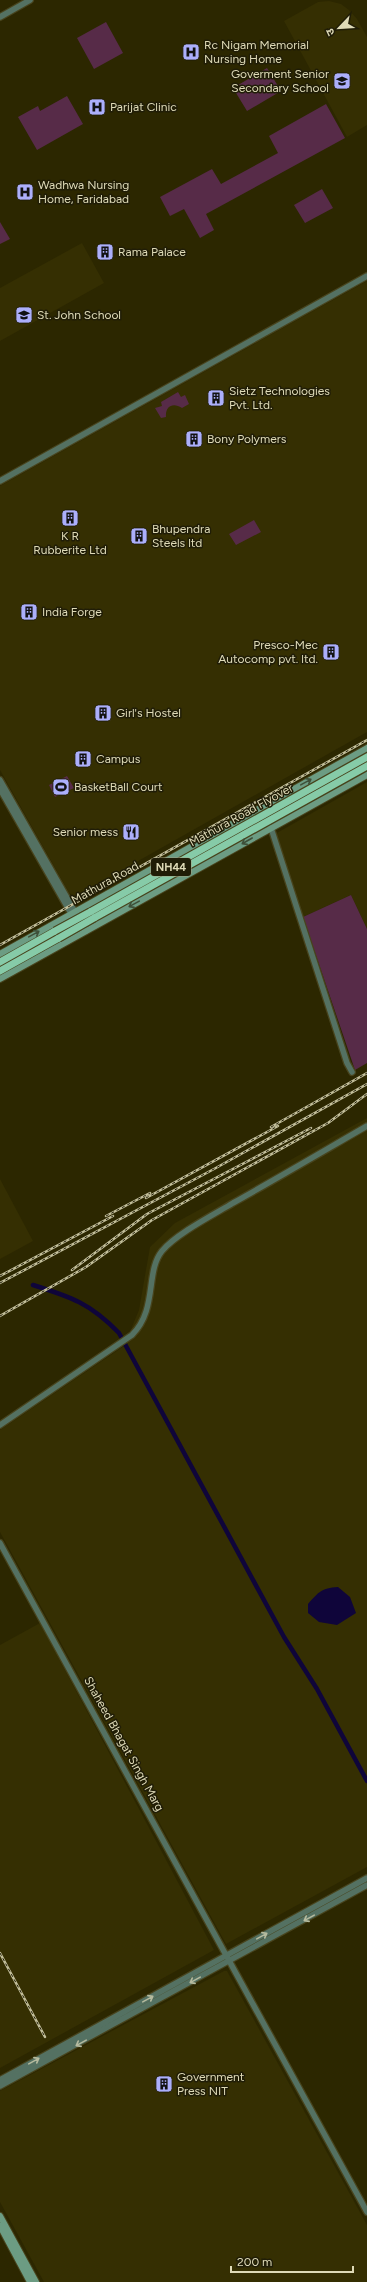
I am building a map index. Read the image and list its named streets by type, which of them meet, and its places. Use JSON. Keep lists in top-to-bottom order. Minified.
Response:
{"streets":{"highway":["Mathura Road Flyover","NH44"],"main road":["Mathura Road"],"street":["Shaheed Bhagat Singh Marg"]},"places":{"hospital":["Rc Nigam Memorial Nursing Home","Parijat Clinic","Wadhwa Nursing Home, Faridabad"],"school or university":["Goverment Senior Secondary School","St. John School"],"building":["Rama Palace","Sietz Technologies Pvt. Ltd.","Bony Polymers","K R Rubberite Ltd","Bhupendra Steels ltd","India Forge","Presco-Mec Autocomp pvt. ltd.","Girl's Hostel","Campus","Government Press NIT"],"sports":["BasketBall Court"],"restaurant":["Senior mess"]},"scale_bar":"200 m","north":"bottom left"}
